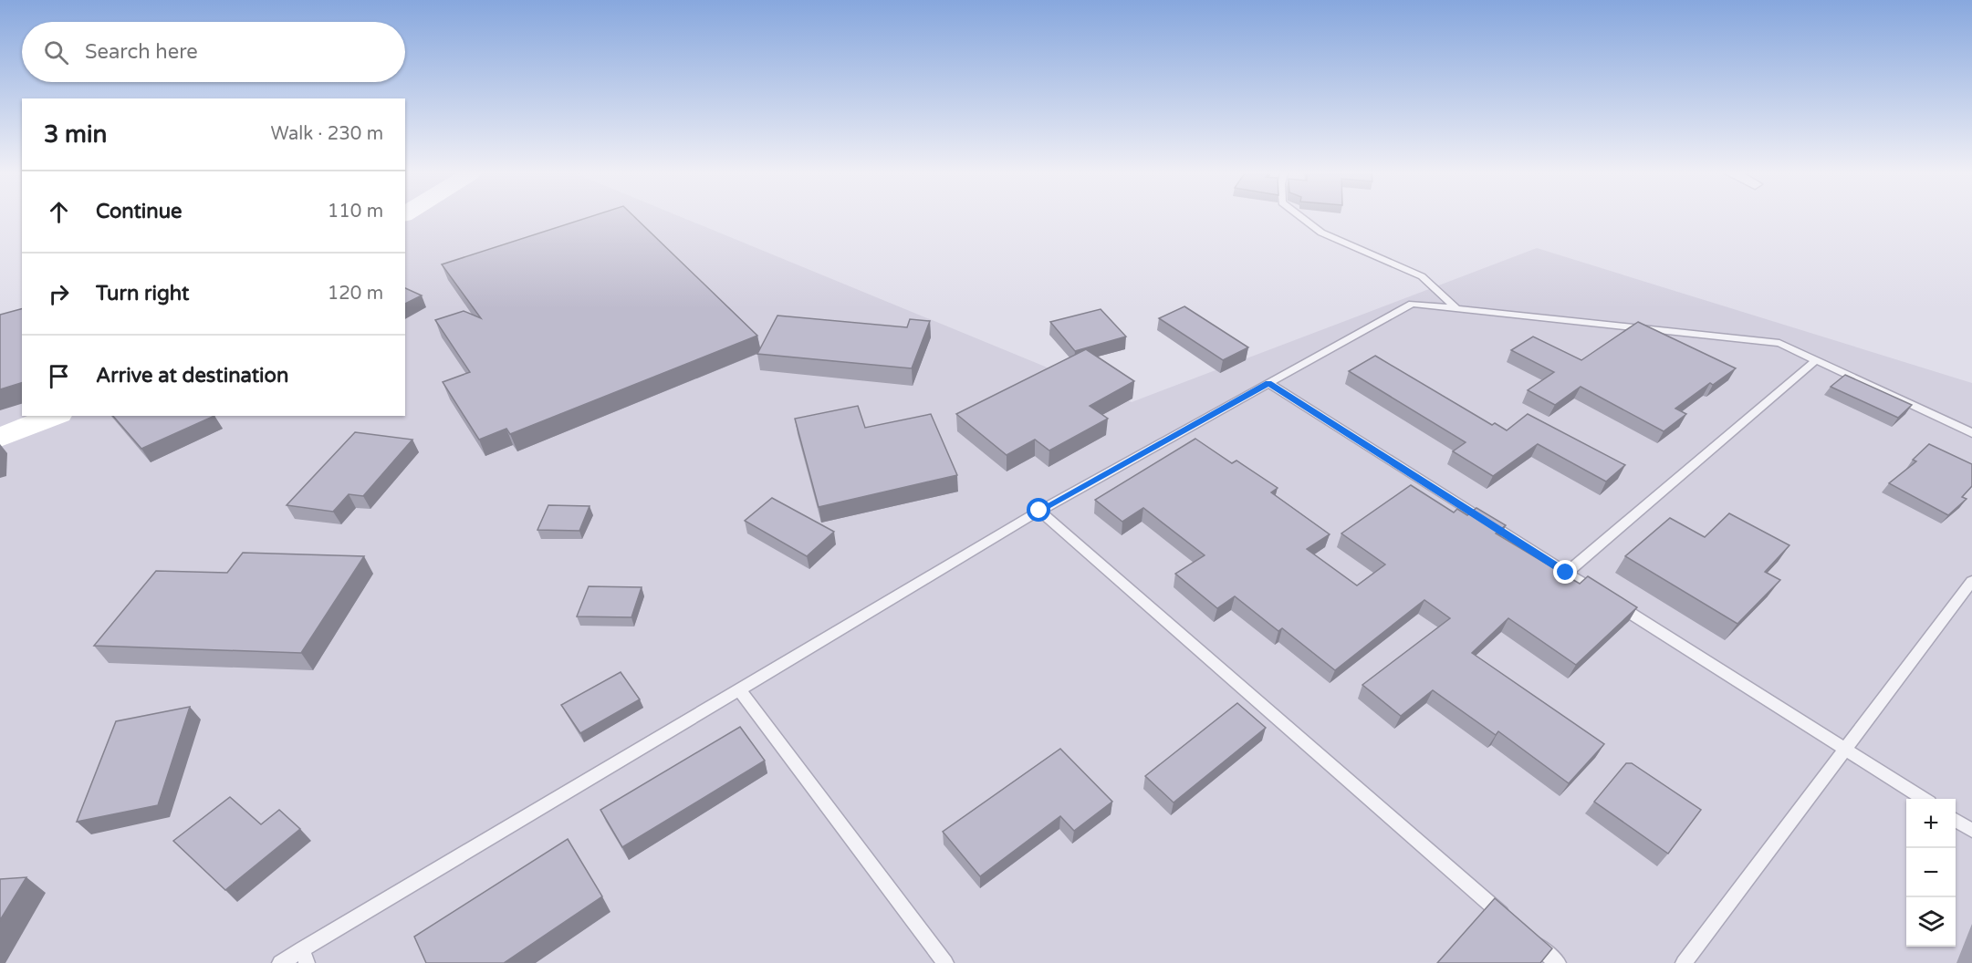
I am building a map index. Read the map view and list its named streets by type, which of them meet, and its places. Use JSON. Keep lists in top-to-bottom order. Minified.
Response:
{"page":{"search":"Search here","heading":["3 min","Walk · 230 m"],"list":[["Continue","110 m"],["Turn right","120 m"],"Arrive at destination"],"map_buttons":["+","−"]}}
